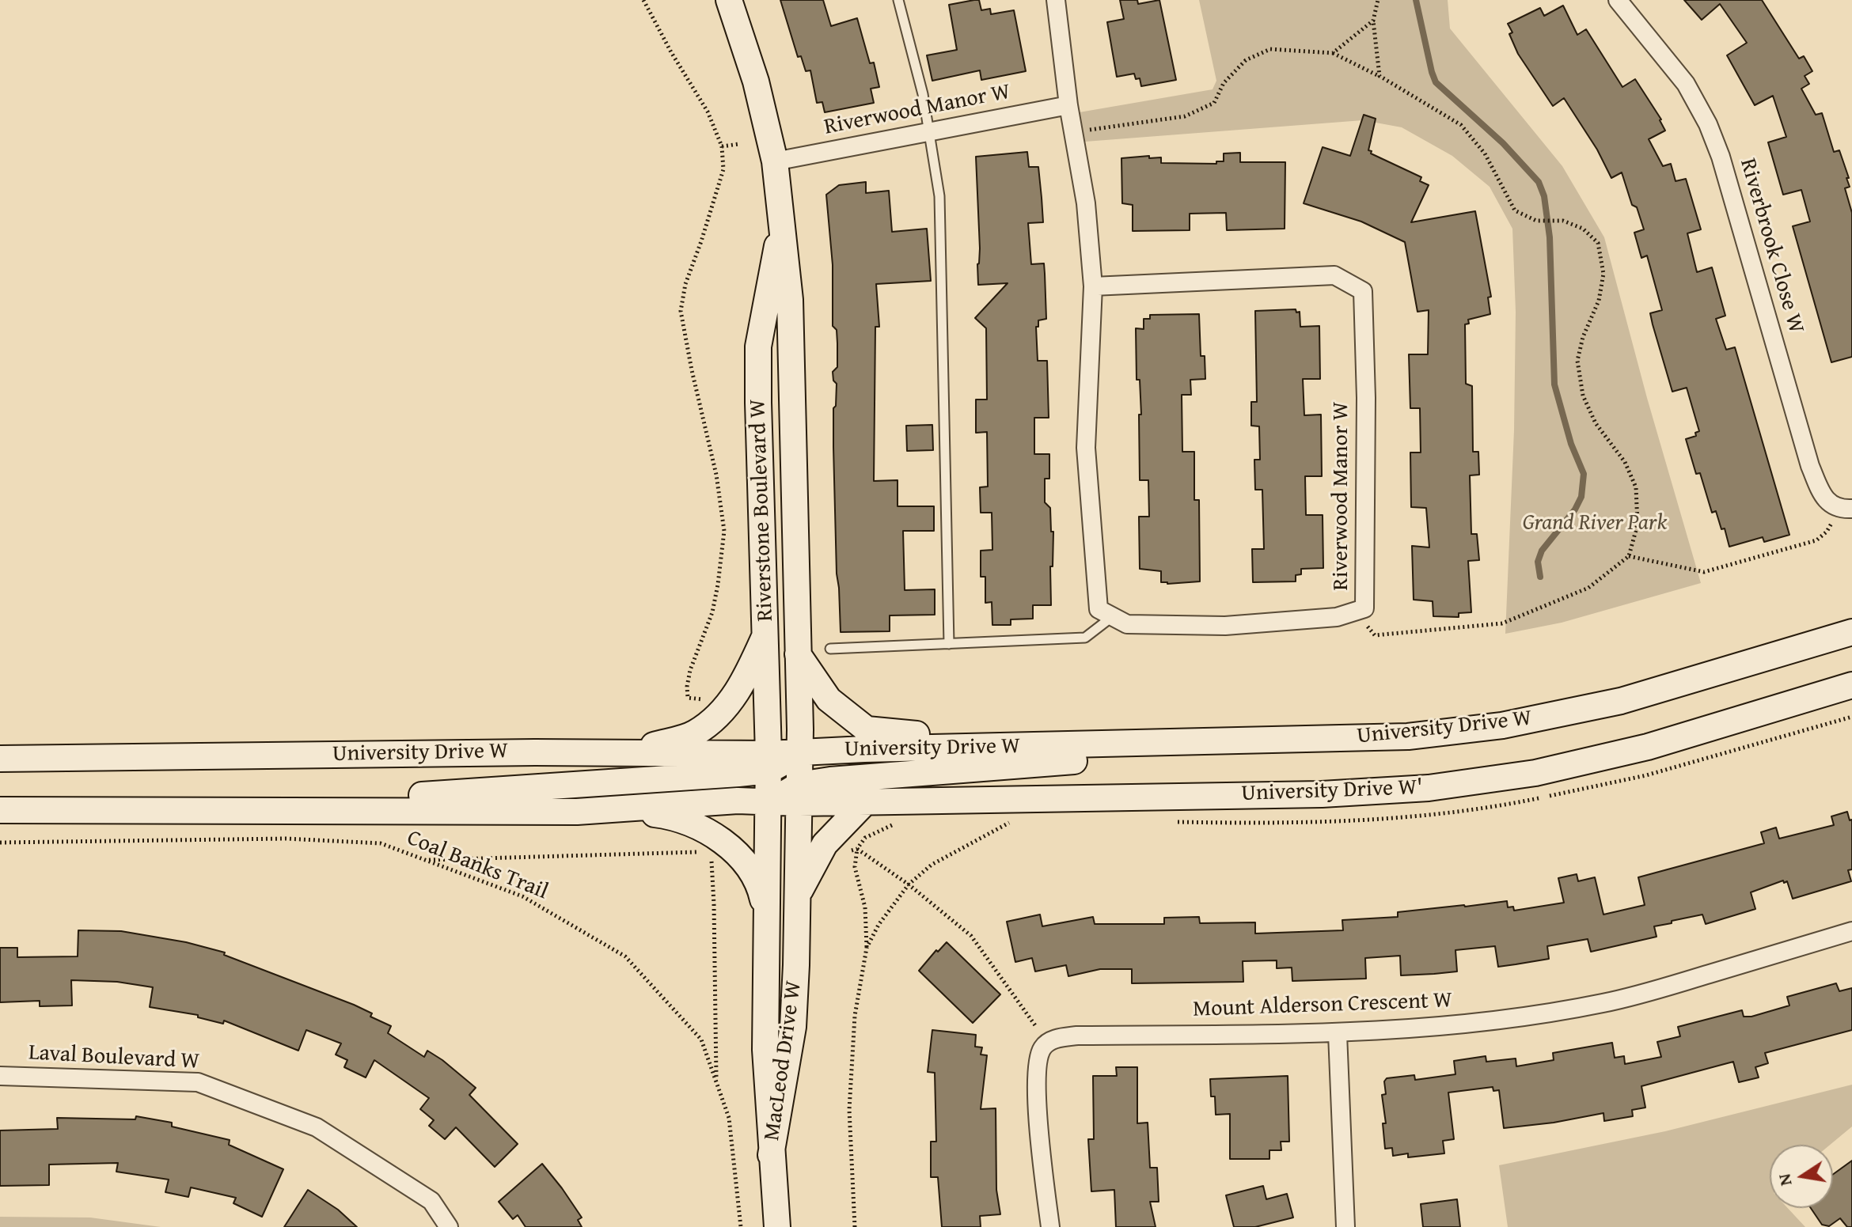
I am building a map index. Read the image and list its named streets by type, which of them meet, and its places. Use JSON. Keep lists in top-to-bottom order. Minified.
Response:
{"streets":{"main road":["Riverstone Boulevard W","University Drive W","University Drive W'","MacLeod Drive W"],"street":["Riverwood Manor W","Riverbrook Close W","Mount Alderson Crescent W","Laval Boulevard W"],"path":["Coal Banks Trail"]},"crossings":[["Riverwood Manor W","Riverstone Boulevard W"],["Riverstone Boulevard W","University Drive W"],["Riverstone Boulevard W","University Drive W'"],["Riverstone Boulevard W","MacLeod Drive W"],["University Drive W'","MacLeod Drive W"]],"parks":["Grand River Park"],"north":"left"}
